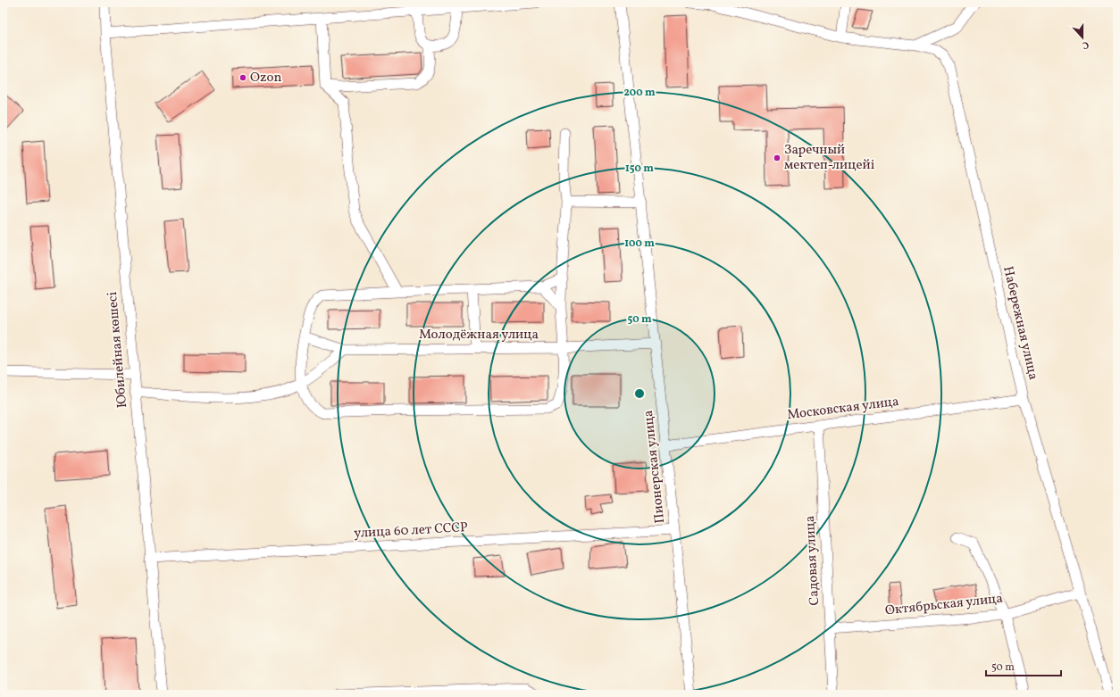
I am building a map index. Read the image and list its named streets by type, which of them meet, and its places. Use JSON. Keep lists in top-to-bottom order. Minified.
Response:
{"streets":{"street":["Набережная улица","Молодёжная улица","Юбилейная көшесі","Московская улица","Пионерская улица","улица 60 лет СССР","Садовая улица","Октябрьская улица"]},"crossings":[["Набережная улица","Московская улица"],["Набережная улица","Октябрьская улица"],["Молодёжная улица","Пионерская улица"],["Юбилейная көшесі","улица 60 лет СССР"],["Московская улица","Пионерская улица"],["Московская улица","Садовая улица"],["Пионерская улица","улица 60 лет СССР"],["Садовая улица","Октябрьская улица"]],"places":["Ozon","Заречный мектеп-лицейі"],"scale_bar":"50 m","north":"bottom","rings":["200 m","150 m","100 m","50 m"]}
